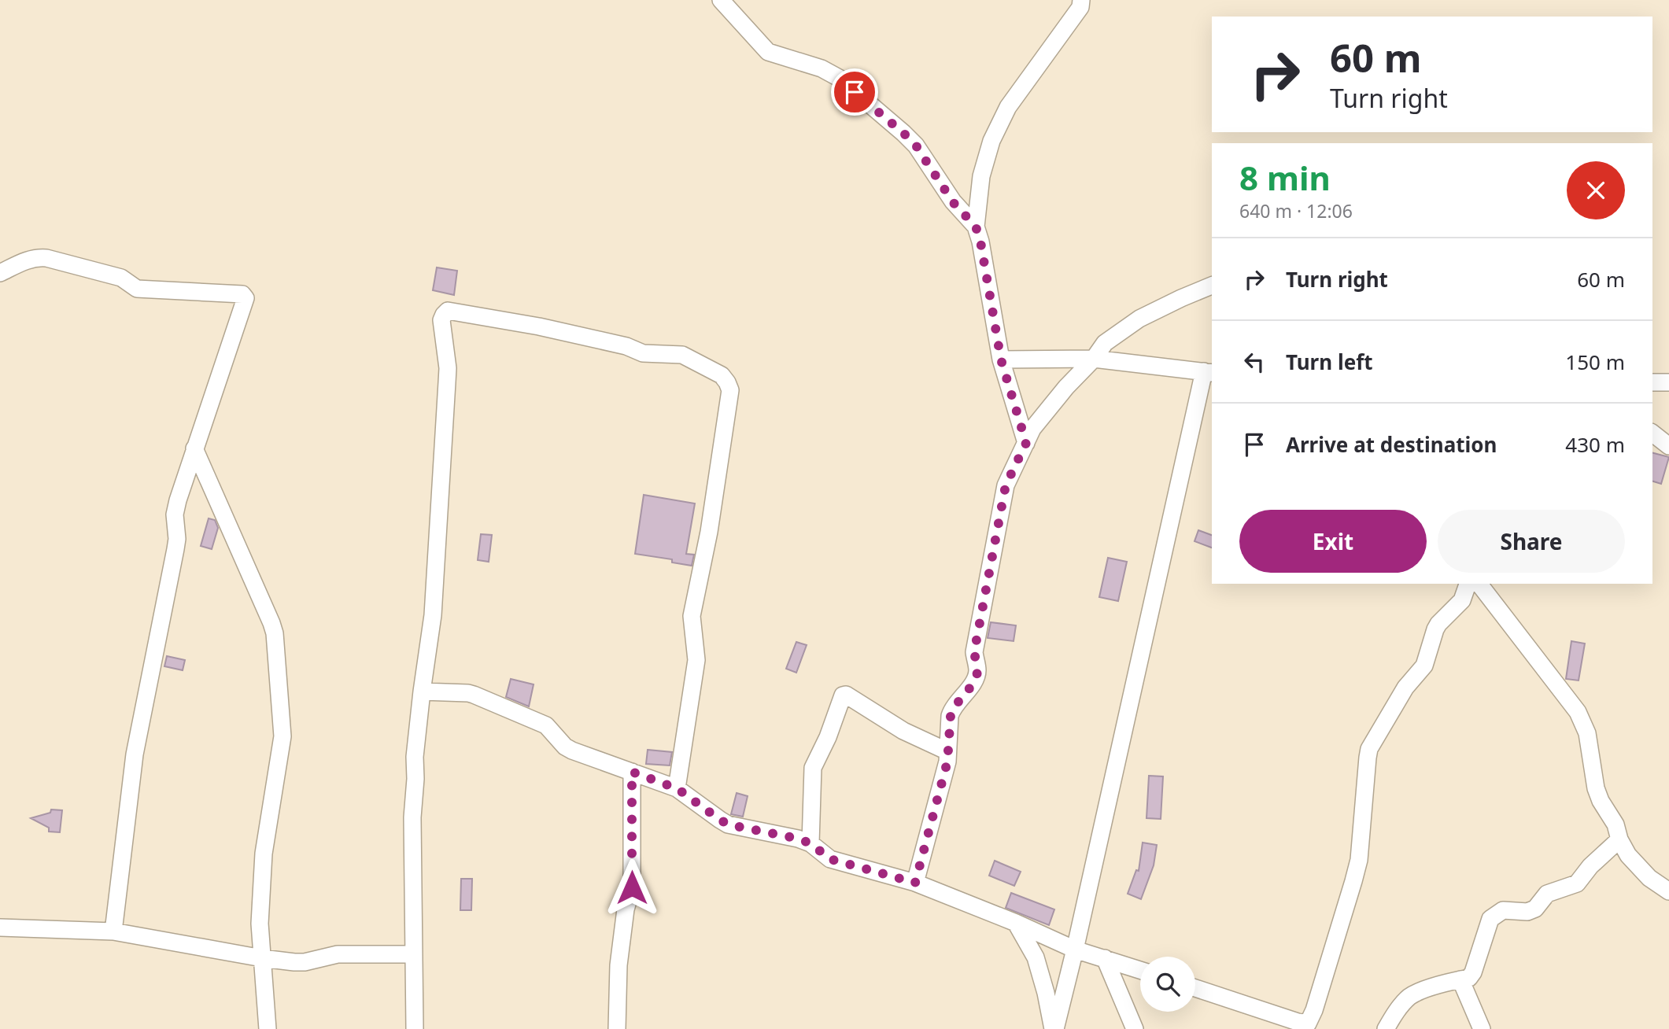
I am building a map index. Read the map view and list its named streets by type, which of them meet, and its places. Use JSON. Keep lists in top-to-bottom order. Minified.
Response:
{"page":{"turn":["60 m","Turn right"],"heading":["8 min","640 m · 12:06"],"list":[{"name":"Turn right","value":"60 m"},{"name":"Turn left","value":"150 m"},{"name":"Arrive at destination","value":"430 m"}],"buttons":["Exit","Share"]}}
